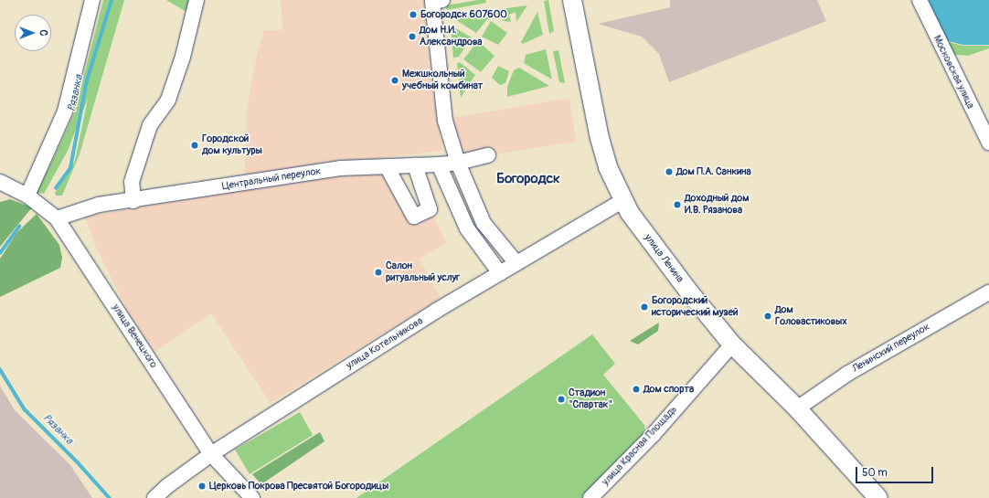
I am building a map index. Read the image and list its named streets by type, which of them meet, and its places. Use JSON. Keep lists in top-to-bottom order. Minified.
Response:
{"streets":{"main road":["улица Ленина"],"street":["Московская улица","Центральный переулок","улица Венецкого","улица Котельникова","Ленинский переулок","улица Красная Площадь"]},"crossings":[["Центральный переулок","улица Венецкого"],["улица Ленина","улица Котельникова"],["улица Ленина","Ленинский переулок"],["улица Ленина","улица Красная Площадь"],["улица Венецкого","улица Котельникова"]],"districts":["Богородск"],"water":["Рязанка"],"places":["Богородск 607600","Дом Н.И. Александрова","Межшкольный учебный комбинат","Городской дом культуры","Дом П.А. Санкина","Доходный дом И.В. Рязанова","Салон ритуальный услуг","Богородский исторический музей","Дом Головастиковых","Дом спорта","Стадион \"Спартак\"","Церковь Покрова Пресвятой Богородицы"],"scale_bar":"50 m","north":"right"}
